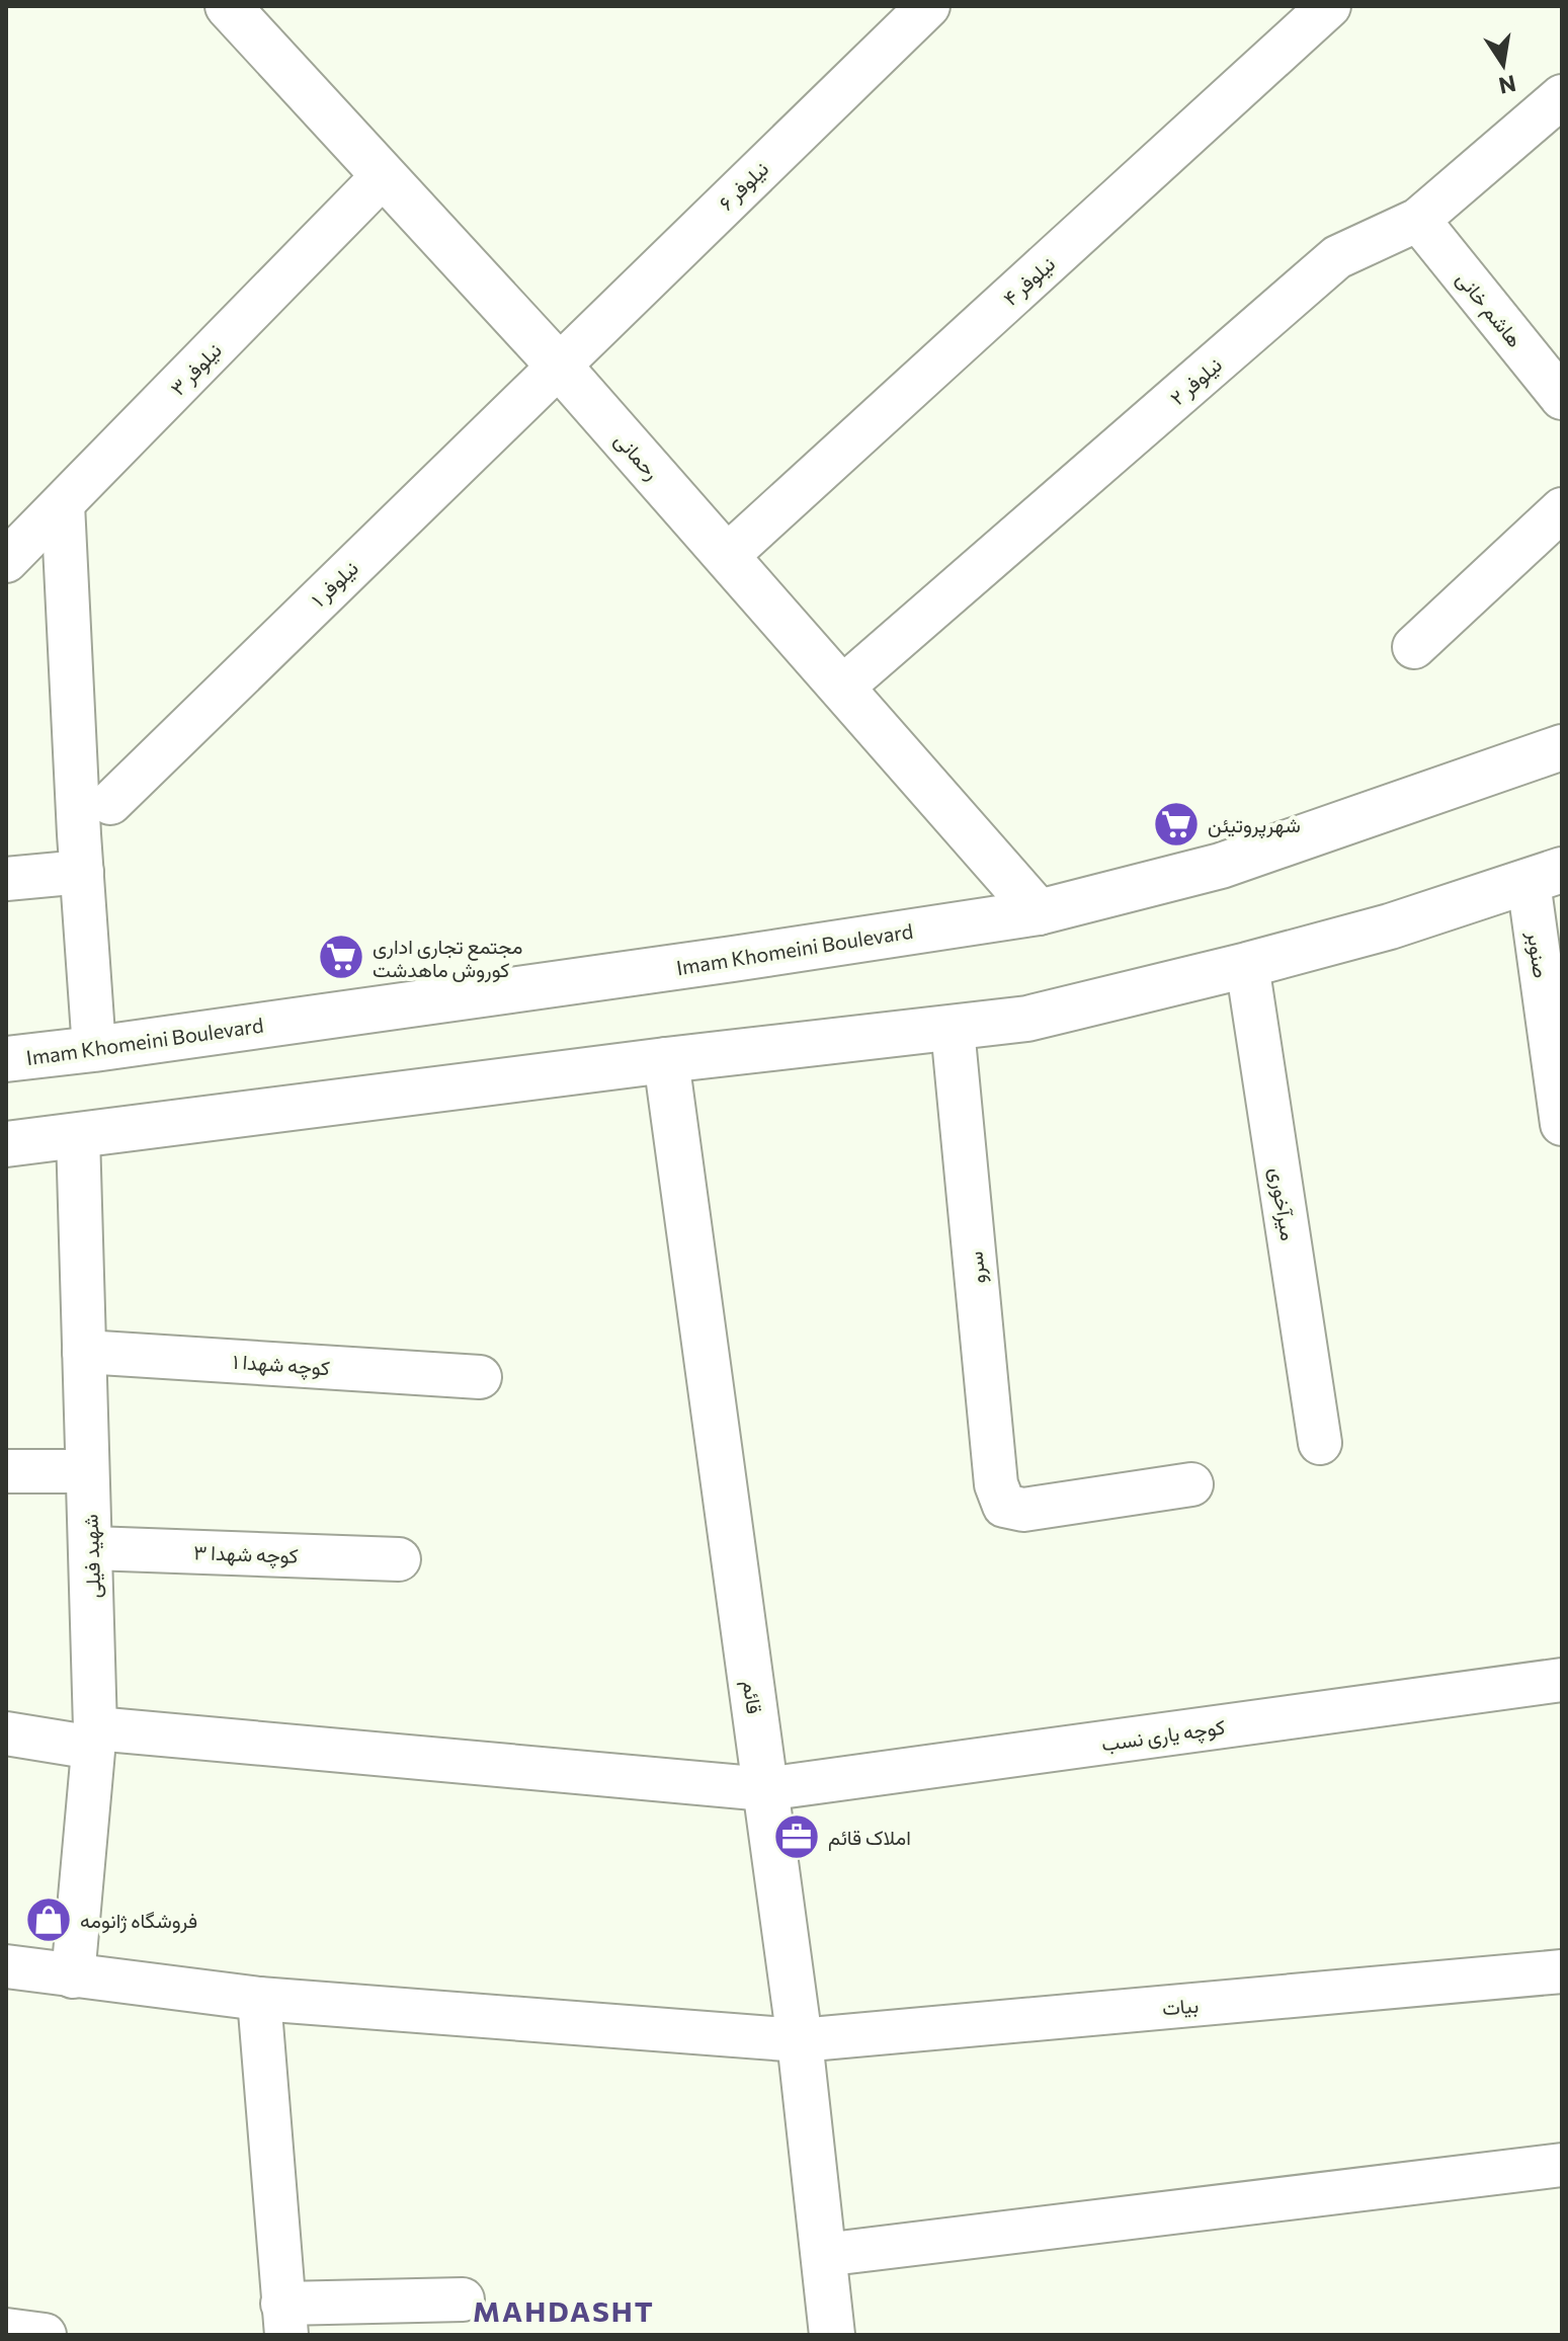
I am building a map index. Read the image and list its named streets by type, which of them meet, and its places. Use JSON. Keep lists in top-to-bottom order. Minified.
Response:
{"streets":{"main road":["رحمانی","Imam Khomeini Boulevard","قائم"],"street":["نیلوفر ۶","نیلوفر ۴","هاشم خانی","نیلوفر ۳","نیلوفر ۲","نیلوفر ۱","صنوبر","میرآخوری","سرو","کوچه شهدا ۱","کوچه شهدا ۳","شهید فیلی","کوچه یاری نسب","بیات"]},"crossings":[["نیلوفر ۶","رحمانی"],["نیلوفر ۶","نیلوفر ۱"],["نیلوفر ۴","رحمانی"],["هاشم خانی","نیلوفر ۲"],["نیلوفر ۳","رحمانی"],["نیلوفر ۲","رحمانی"],["رحمانی","نیلوفر ۱"],["رحمانی","Imam Khomeini Boulevard"],["کوچه شهدا ۱","شهید فیلی"],["کوچه شهدا ۳","شهید فیلی"],["شهید فیلی","کوچه یاری نسب"],["شهید فیلی","بیات"],["قائم","کوچه یاری نسب"],["قائم","بیات"]],"districts":["MAHDASHT"],"places":{"supermarket":["شهرپروتیئن","مجتمع تجاری اداری کوروش ماهدشت"],"office":["املاک قائم"],"shop":["فروشگاه ژانومه"]},"north":"bottom"}
